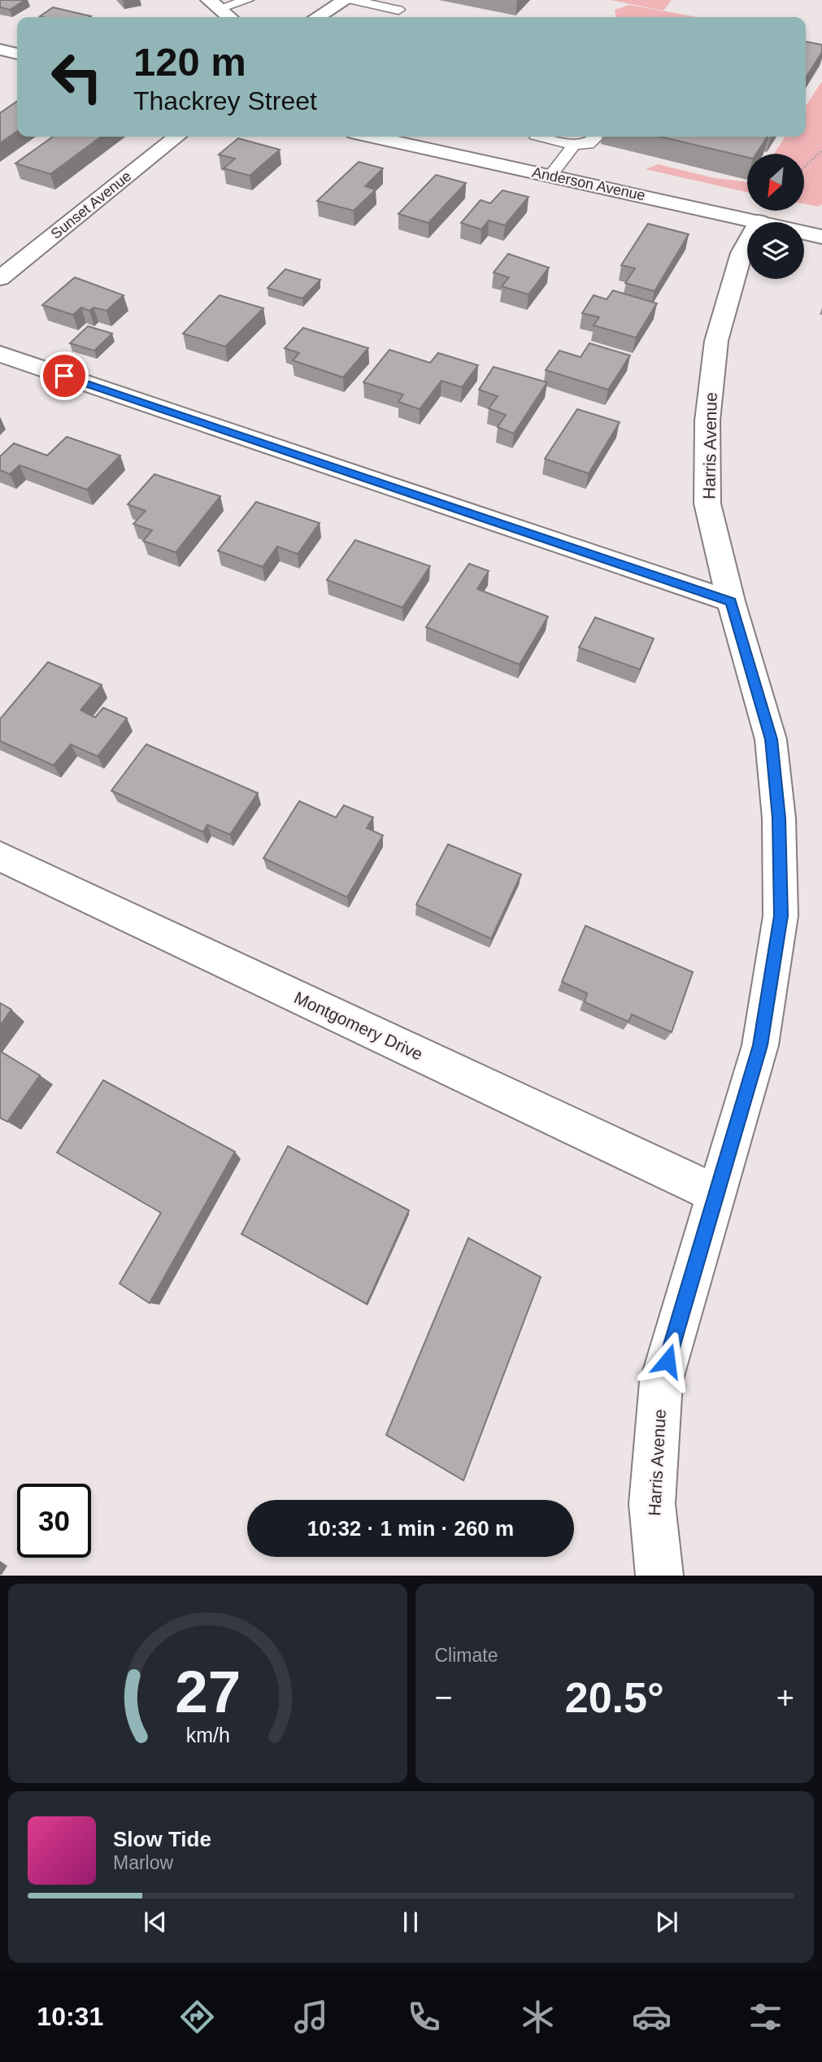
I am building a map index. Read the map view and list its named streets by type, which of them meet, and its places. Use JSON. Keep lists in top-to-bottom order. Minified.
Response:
{"streets":{"street":["Anderson Avenue","Sunset Avenue","Harris Avenue","Montgomery Drive"]},"crossings":[["Anderson Avenue","Harris Avenue"],["Harris Avenue","Montgomery Drive"]],"north":"bottom left","page":{"turn":["120 m","Thackrey Street"],"limit":"30","trip":"10:32 · 1 min · 260 m","tile":"Climate","heat":["−","20.5°","+"],"song":["Slow Tide","Marlow"],"tabs":"10:31","gauge":["27","km/h"]}}
